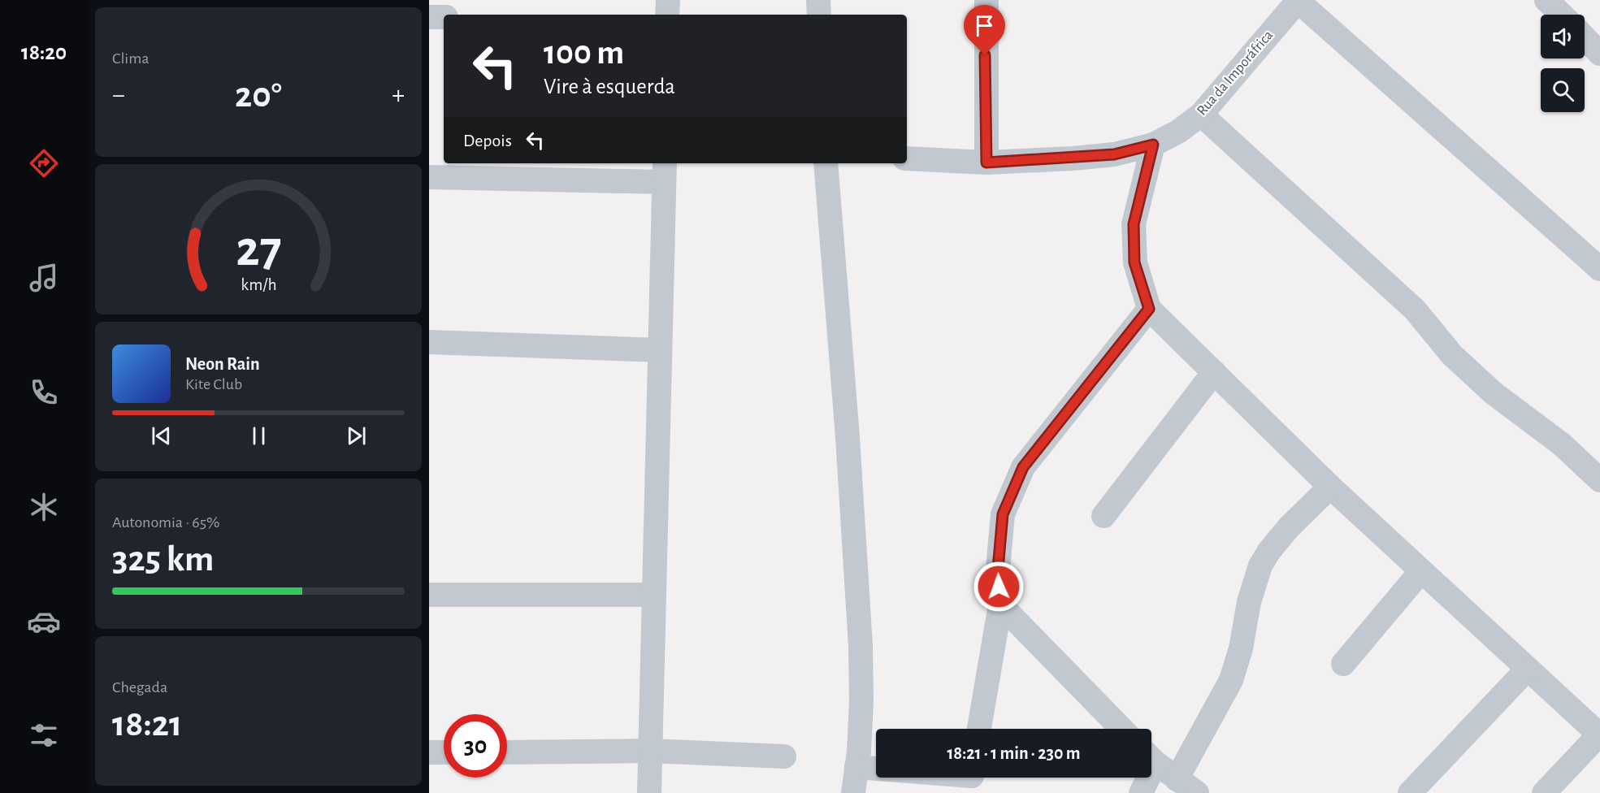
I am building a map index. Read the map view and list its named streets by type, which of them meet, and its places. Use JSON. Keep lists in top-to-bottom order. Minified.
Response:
{"streets":{"street":["Rua da Imporáfrica"]},"page":{"tabs":"18:20","tile":["Clima",["Autonomia · 65%","325 km"],["Chegada","18:21"]],"turn":["100 m","Vire à esquerda"],"heat":["−","20°","+"],"then":"Depois","song":["Neon Rain","Kite Club"],"limit":"30","trip":"18:21 · 1 min · 230 m","gauge":["27","km/h"]}}
